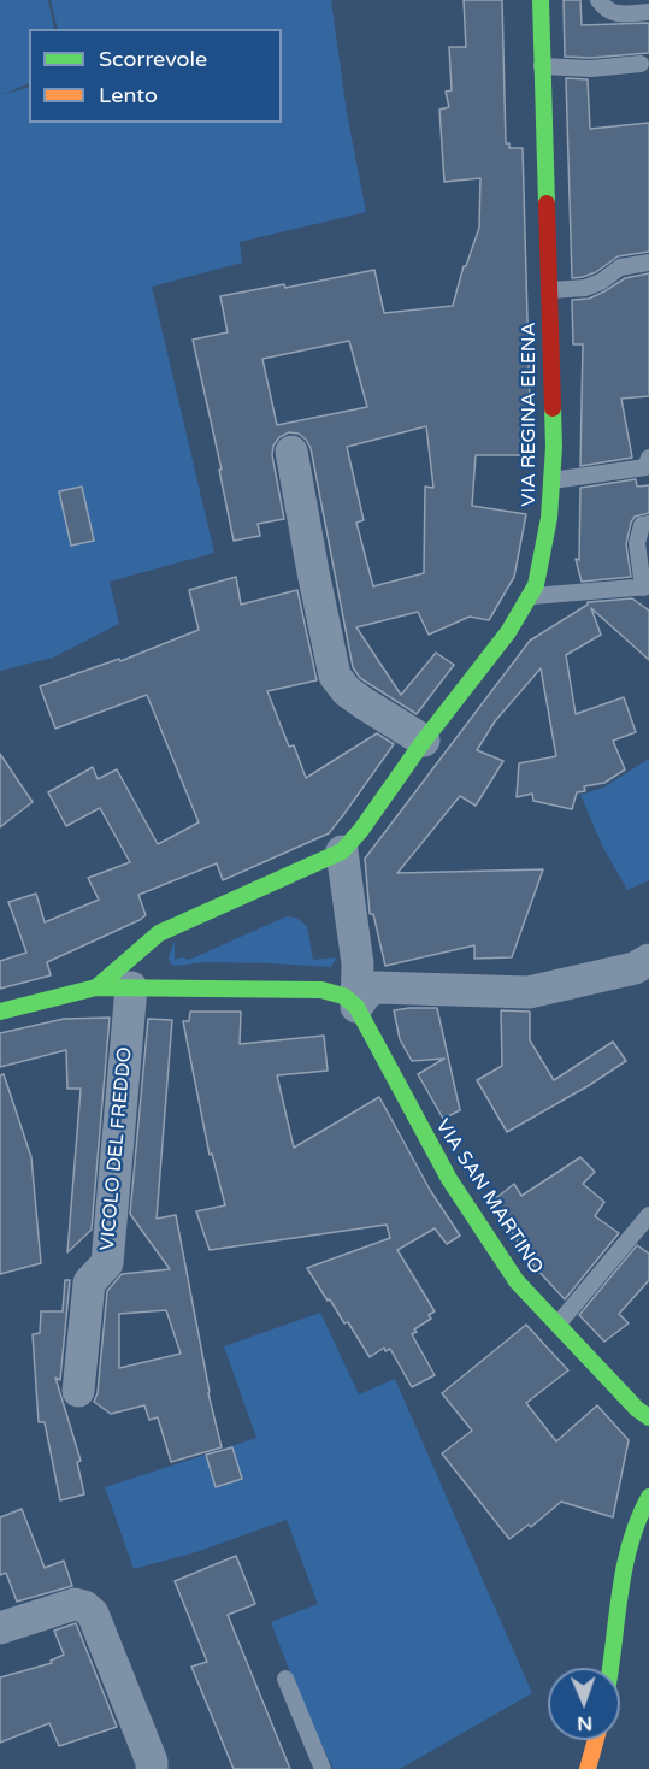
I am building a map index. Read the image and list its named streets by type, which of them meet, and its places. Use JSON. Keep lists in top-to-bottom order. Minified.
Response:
{"streets":{"street":["VIA REGINA ELENA","VICOLO DEL FREDDO","VIA SAN MARTINO"]},"legend":["Scorrevole","Lento"],"north":"bottom"}
